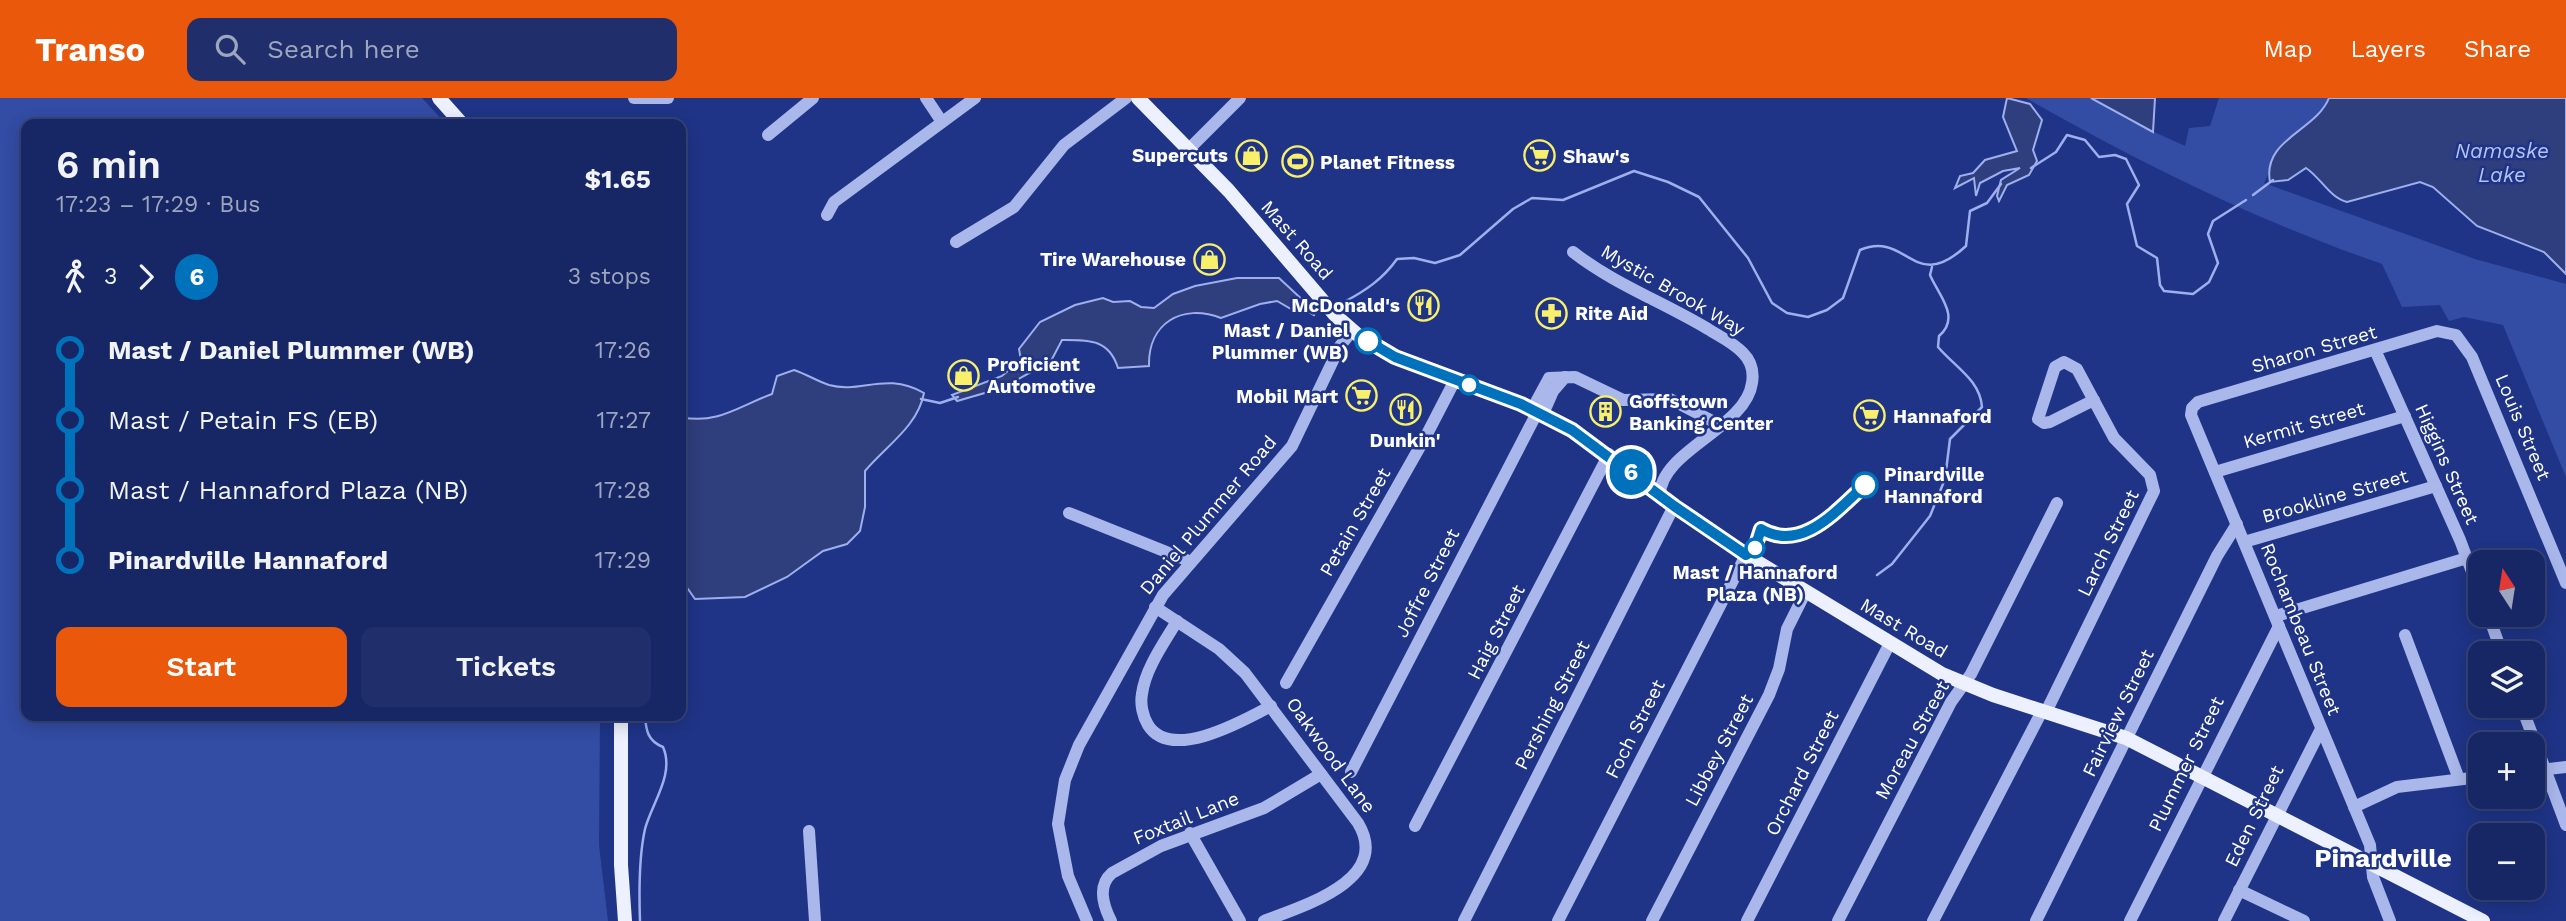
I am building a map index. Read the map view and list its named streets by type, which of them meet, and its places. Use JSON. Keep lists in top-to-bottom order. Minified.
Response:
{"streets":{"main road":["Mast Road"],"street":["Mystic Brook Way","Sharon Street","Kermit Street","Louis Street","Higgins Street","Brookline Street","Daniel Plummer Road","Petain Street","Larch Street","Joffre Street","Rochambeau Street","Haig Street","Pershing Street","Fairview Street","Foch Street","Moreau Street","Libbey Street","Oakwood Lane","Plummer Street","Orchard Street","Eden Street","Foxtail Lane"]},"crossings":[["Mast Road","Mystic Brook Way"],["Mast Road","Daniel Plummer Road"],["Mast Road","Petain Street"],["Mast Road","Larch Street"],["Mast Road","Joffre Street"],["Mast Road","Rochambeau Street"],["Mast Road","Haig Street"],["Mast Road","Pershing Street"],["Mast Road","Fairview Street"],["Mast Road","Foch Street"],["Mast Road","Moreau Street"],["Mast Road","Libbey Street"],["Mast Road","Plummer Street"],["Mast Road","Orchard Street"],["Mast Road","Eden Street"],["Sharon Street","Louis Street"],["Sharon Street","Higgins Street"],["Sharon Street","Rochambeau Street"],["Kermit Street","Higgins Street"],["Kermit Street","Rochambeau Street"],["Higgins Street","Brookline Street"],["Brookline Street","Rochambeau Street"],["Daniel Plummer Road","Oakwood Lane"],["Rochambeau Street","Fairview Street"],["Rochambeau Street","Plummer Street"],["Rochambeau Street","Eden Street"],["Oakwood Lane","Foxtail Lane"]],"districts":["Pinardville"],"water":["Namaske Lake"],"places":{"shop":["Supercuts","Tire Warehouse","Proficient Automotive"],"supermarket":["Shaw's","Mobil Mart","Hannaford"],"sports":["Planet Fitness"],"restaurant":["McDonald's","Dunkin'"],"pharmacy":["Rite Aid"],"other":["Mast / Daniel Plummer (WB)","Pinardville Hannaford","Mast / Hannaford Plaza (NB)"],"building":["Goffstown Banking Center"]},"lines":["bus line 6"],"north":"top","page":{"header":"Transo","search":"Search here","nav":["Map","Layers","Share"],"on_map":"6","heading":["6 min","17:23 – 17:29 · Bus","$1.65"],"legs":["3","6","3 stops"],"list":[{"name":"Mast / Daniel Plummer (WB)","value":"17:26"},{"name":"Mast / Petain FS (EB)","value":"17:27"},{"name":"Mast / Hannaford Plaza (NB)","value":"17:28"},{"name":"Pinardville Hannaford","value":"17:29"}],"map_buttons":["+","−"],"buttons":["Start","Tickets"]}}
